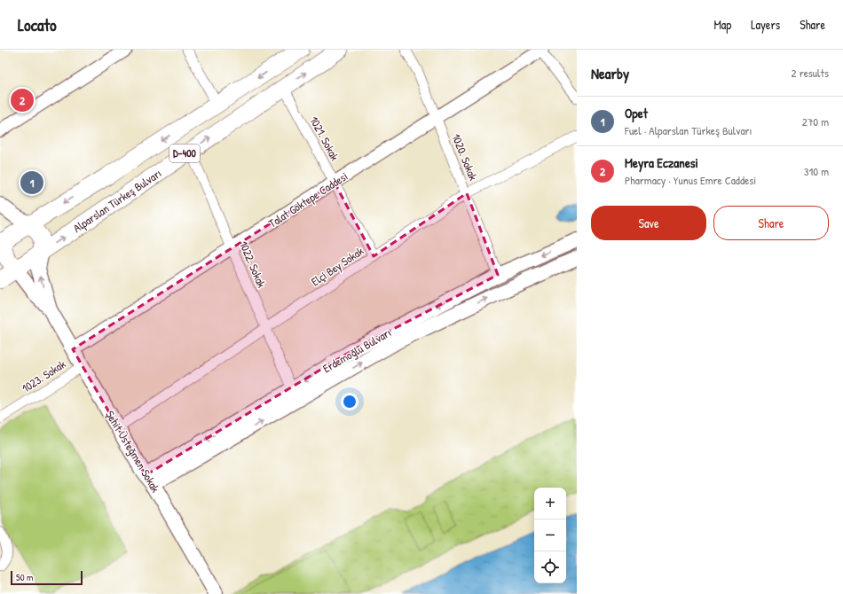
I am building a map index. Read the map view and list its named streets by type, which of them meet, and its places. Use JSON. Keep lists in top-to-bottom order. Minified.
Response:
{"streets":{"highway":["D-400","Alparslan Türkeş Bulvarı"],"main road":["Erdemoğlu Bulvarı","Şehit Üsteğmen Sokak"],"street":["1021. Sokak","1020. Sokak","Talat Göktepe Caddesi","1022. Sokak","Elçi Bey Sokak","1023. Sokak"]},"crossings":[["1021. Sokak","Talat Göktepe Caddesi"],["1021. Sokak","Alparslan Türkeş Bulvarı"],["1021. Sokak","Elçi Bey Sokak"],["1020. Sokak","Talat Göktepe Caddesi"],["1020. Sokak","Elçi Bey Sokak"],["1020. Sokak","Erdemoğlu Bulvarı"],["Talat Göktepe Caddesi","1022. Sokak"],["Talat Göktepe Caddesi","Şehit Üsteğmen Sokak"],["Alparslan Türkeş Bulvarı","1022. Sokak"],["Alparslan Türkeş Bulvarı","Şehit Üsteğmen Sokak"],["1022. Sokak","Elçi Bey Sokak"],["1022. Sokak","Erdemoğlu Bulvarı"],["Elçi Bey Sokak","Şehit Üsteğmen Sokak"],["Erdemoğlu Bulvarı","Şehit Üsteğmen Sokak"],["1023. Sokak","Şehit Üsteğmen Sokak"]],"scale_bar":"50 m","page":{"header":"Locato","nav":["Map","Layers","Share"],"heading":["Nearby","2 results"],"pins":["2","1"],"list":[{"mark":"1","name":"Opet","note":"Fuel · Alparslan Türkeş Bulvarı","value":"270 m"},{"mark":"2","name":"Meyra Eczanesi","note":"Pharmacy · Yunus Emre Caddesi","value":"310 m"}],"buttons":["Save","Share"],"map_buttons":["+","−"],"scale":"50 m"}}
